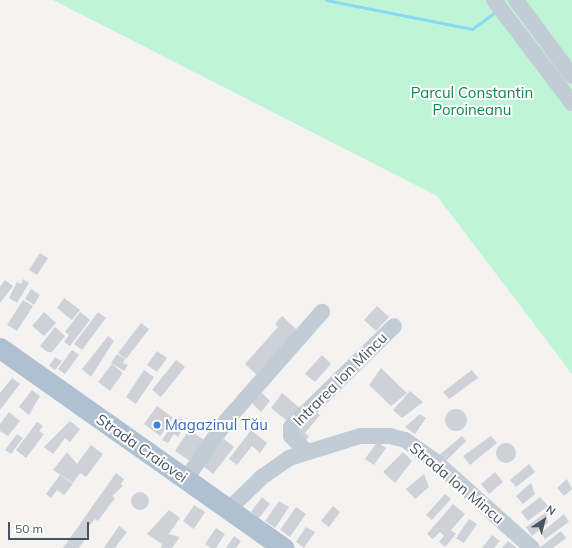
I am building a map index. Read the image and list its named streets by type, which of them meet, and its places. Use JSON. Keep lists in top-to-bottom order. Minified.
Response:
{"streets":{"main road":["Strada Craiovei"],"street":["Intrarea Ion Mincu","Strada Ion Mincu"]},"crossings":[["Intrarea Ion Mincu","Strada Ion Mincu"],["Strada Craiovei","Strada Ion Mincu"]],"parks":["Parcul Constantin Poroineanu"],"places":["Magazinul Tău"],"scale_bar":"50 m","north":"top right"}
